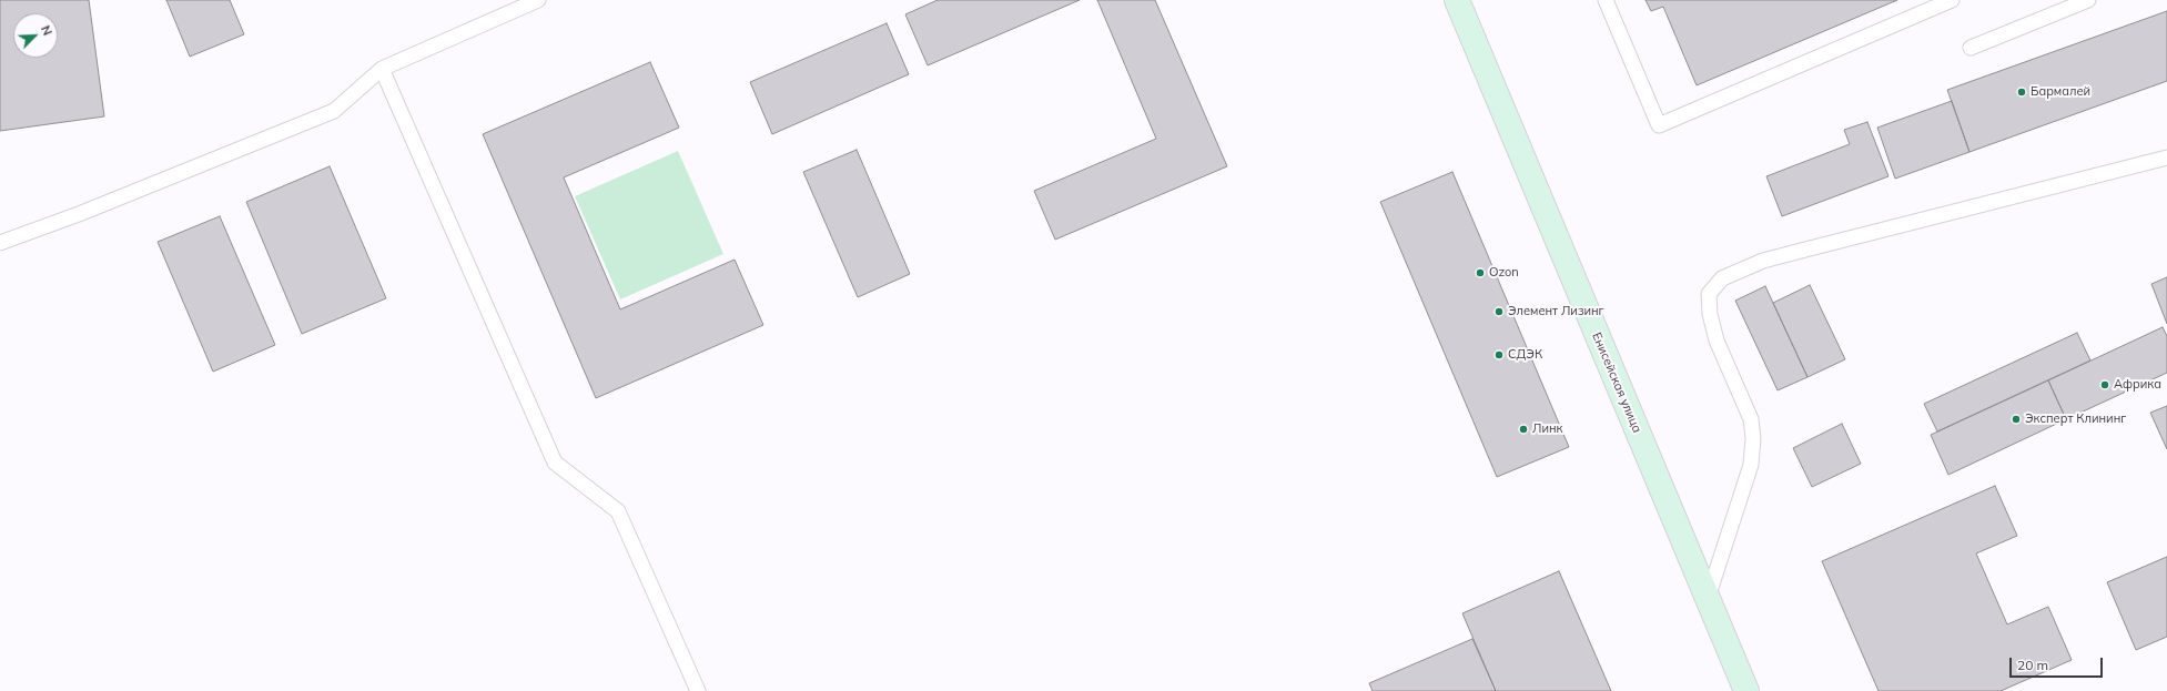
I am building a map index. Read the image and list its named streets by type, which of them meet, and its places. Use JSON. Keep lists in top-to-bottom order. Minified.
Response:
{"streets":{"street":["Енисейская улица"]},"places":["Бармалей","Ozon","Элемент Лизинг","СДЭК","Африка","Эксперт Клининг","Линк"],"scale_bar":"20 m","north":"top right"}
